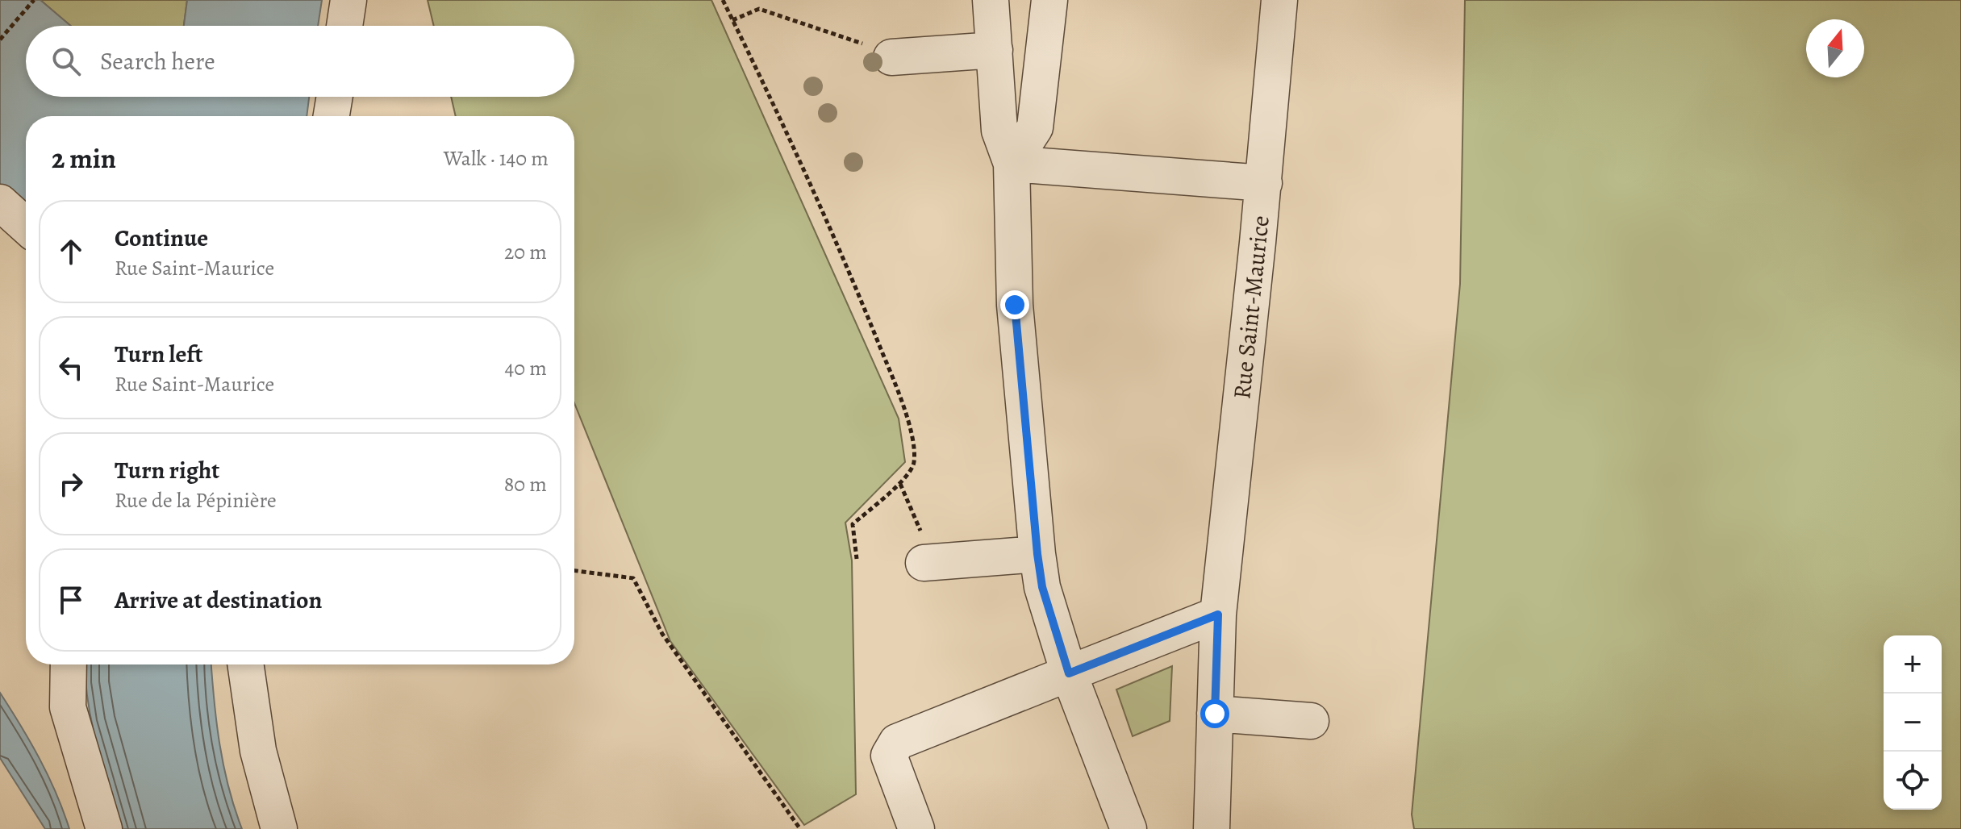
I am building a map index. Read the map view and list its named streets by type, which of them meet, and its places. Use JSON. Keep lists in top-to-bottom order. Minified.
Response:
{"streets":{"street":["Rue Saint-Maurice"]},"north":"top","page":{"search":"Search here","heading":["2 min","Walk · 140 m"],"list":[["Continue","Rue Saint-Maurice","20 m"],["Turn left","Rue Saint-Maurice","40 m"],["Turn right","Rue de la Pépinière","80 m"],"Arrive at destination"],"map_buttons":["+","−"]}}
